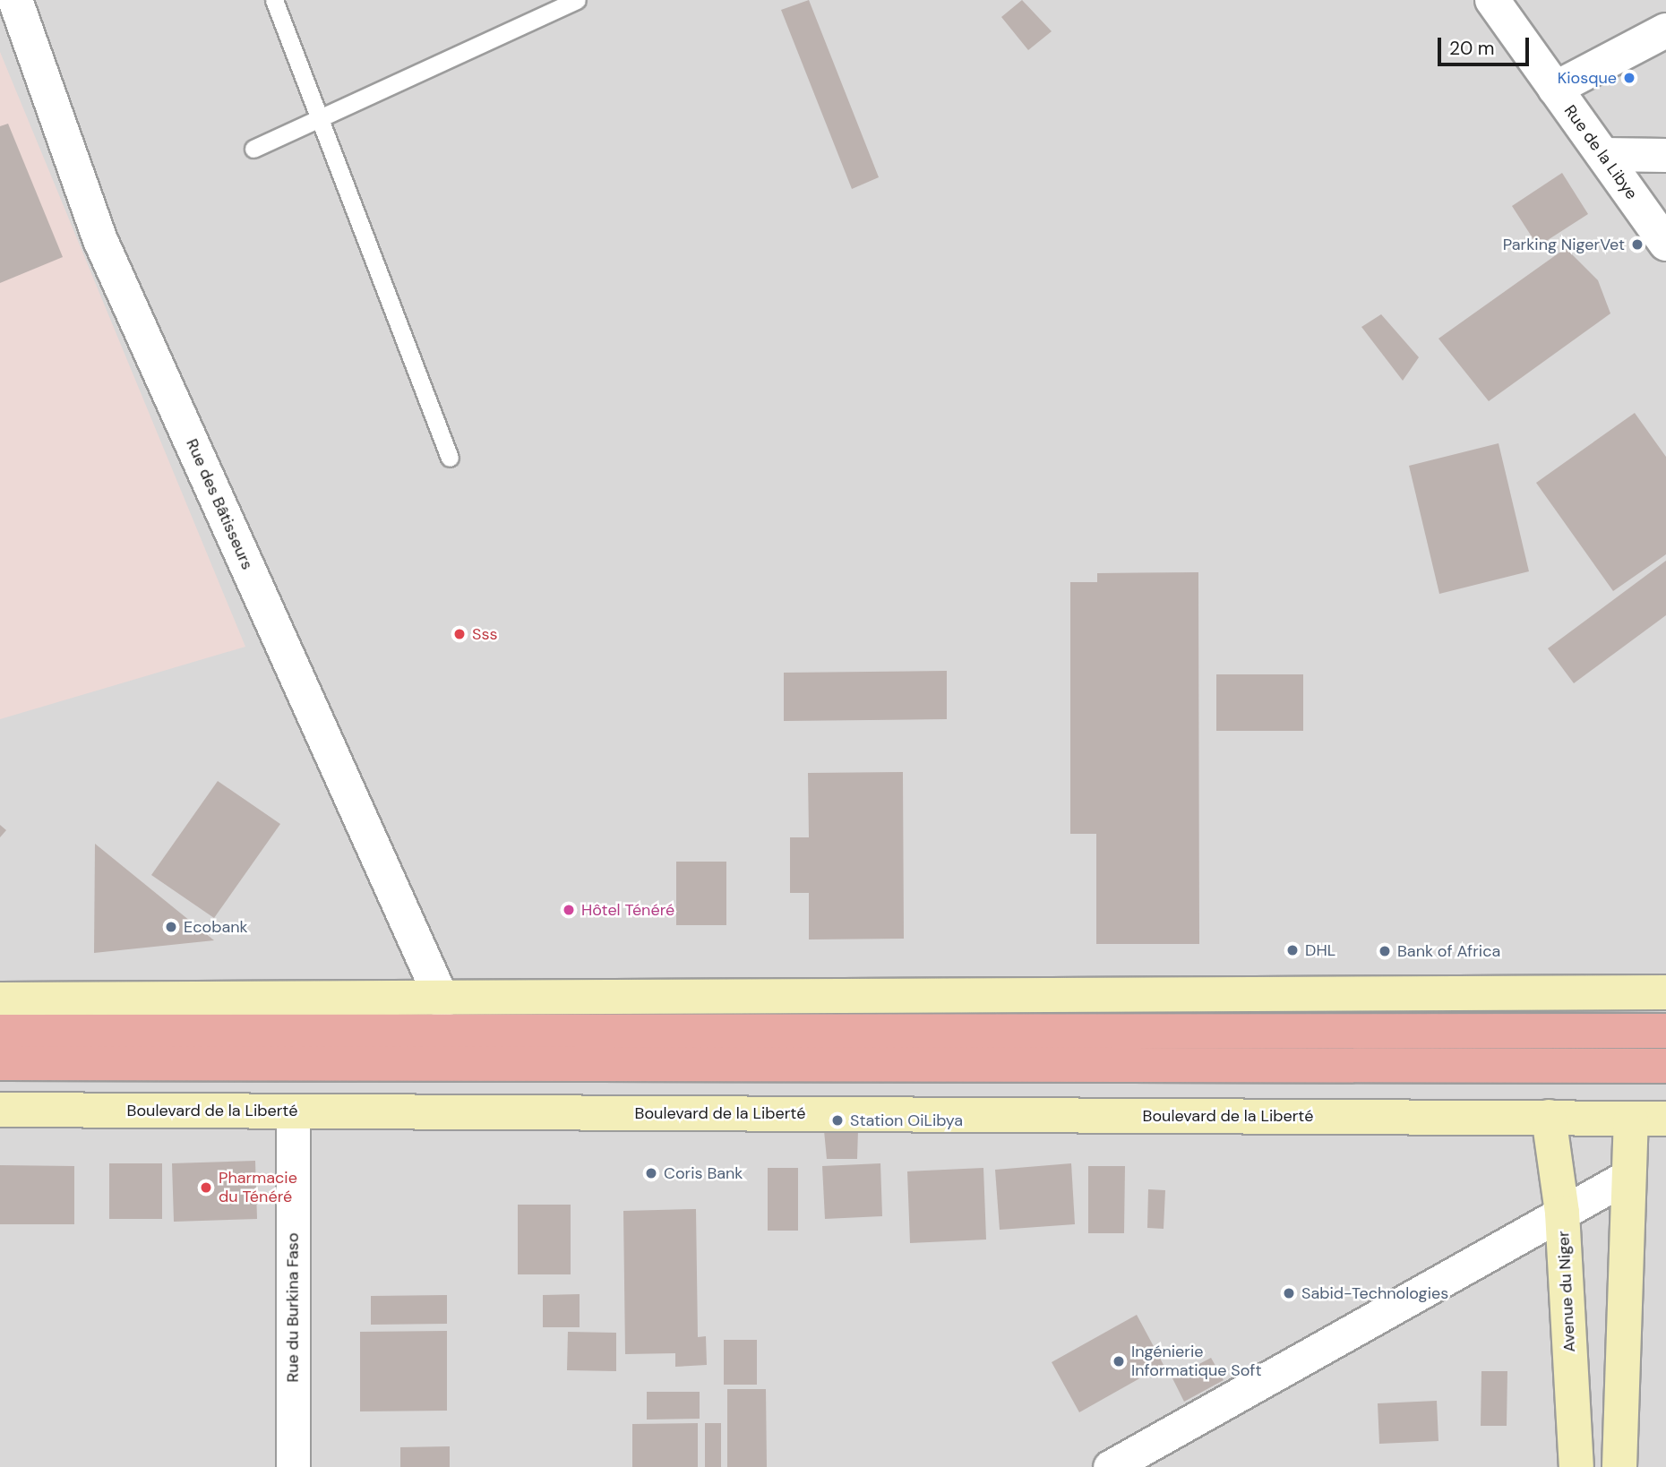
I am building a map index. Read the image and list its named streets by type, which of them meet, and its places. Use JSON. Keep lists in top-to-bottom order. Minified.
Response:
{"streets":{"main road":["Boulevard de la Liberté","Avenue du Niger"],"street":["Rue de la Libye","Rue des Bâtisseurs","Rue du Burkina Faso"]},"crossings":[["Boulevard de la Liberté","Avenue du Niger"],["Boulevard de la Liberté","Rue du Burkina Faso"]],"places":["Kiosque","Parking NigerVet","Sss","Hôtel Ténéré","Ecobank","DHL","Bank of Africa","Station OiLibya","Coris Bank","Pharmacie du Ténéré","Sabid-Technologies","Ingénierie Informatique Soft"],"scale_bar":"20 m"}
